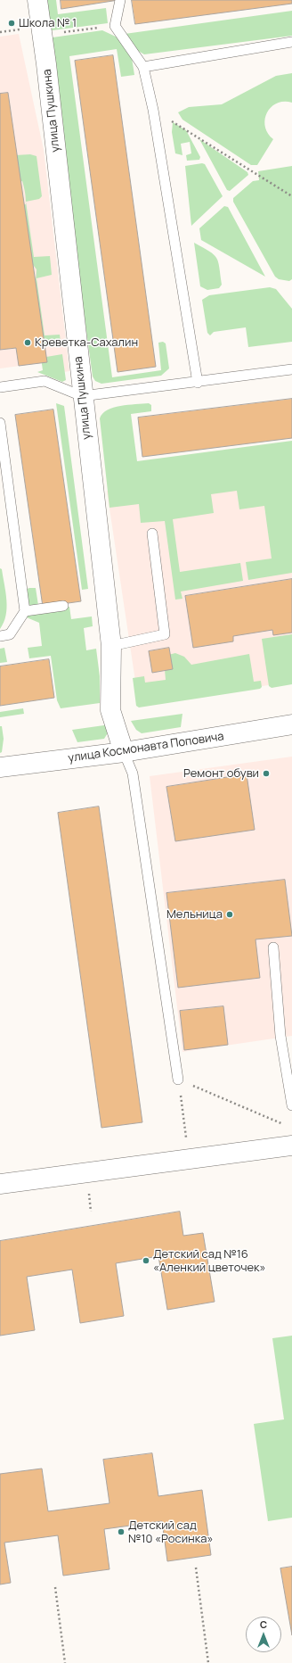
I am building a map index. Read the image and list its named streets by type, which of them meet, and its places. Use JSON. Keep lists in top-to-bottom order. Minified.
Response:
{"streets":{"street":["улица Пушкина","улица Космонавта Поповича"]},"crossings":[["улица Пушкина","улица Космонавта Поповича"]],"places":["Школа № 1","Креветка-Сахалин","Ремонт обуви","Мельница","Детский сад №16 «Аленкий цветочек»","Детский сад №10 «Росинка»"],"north":"top"}
